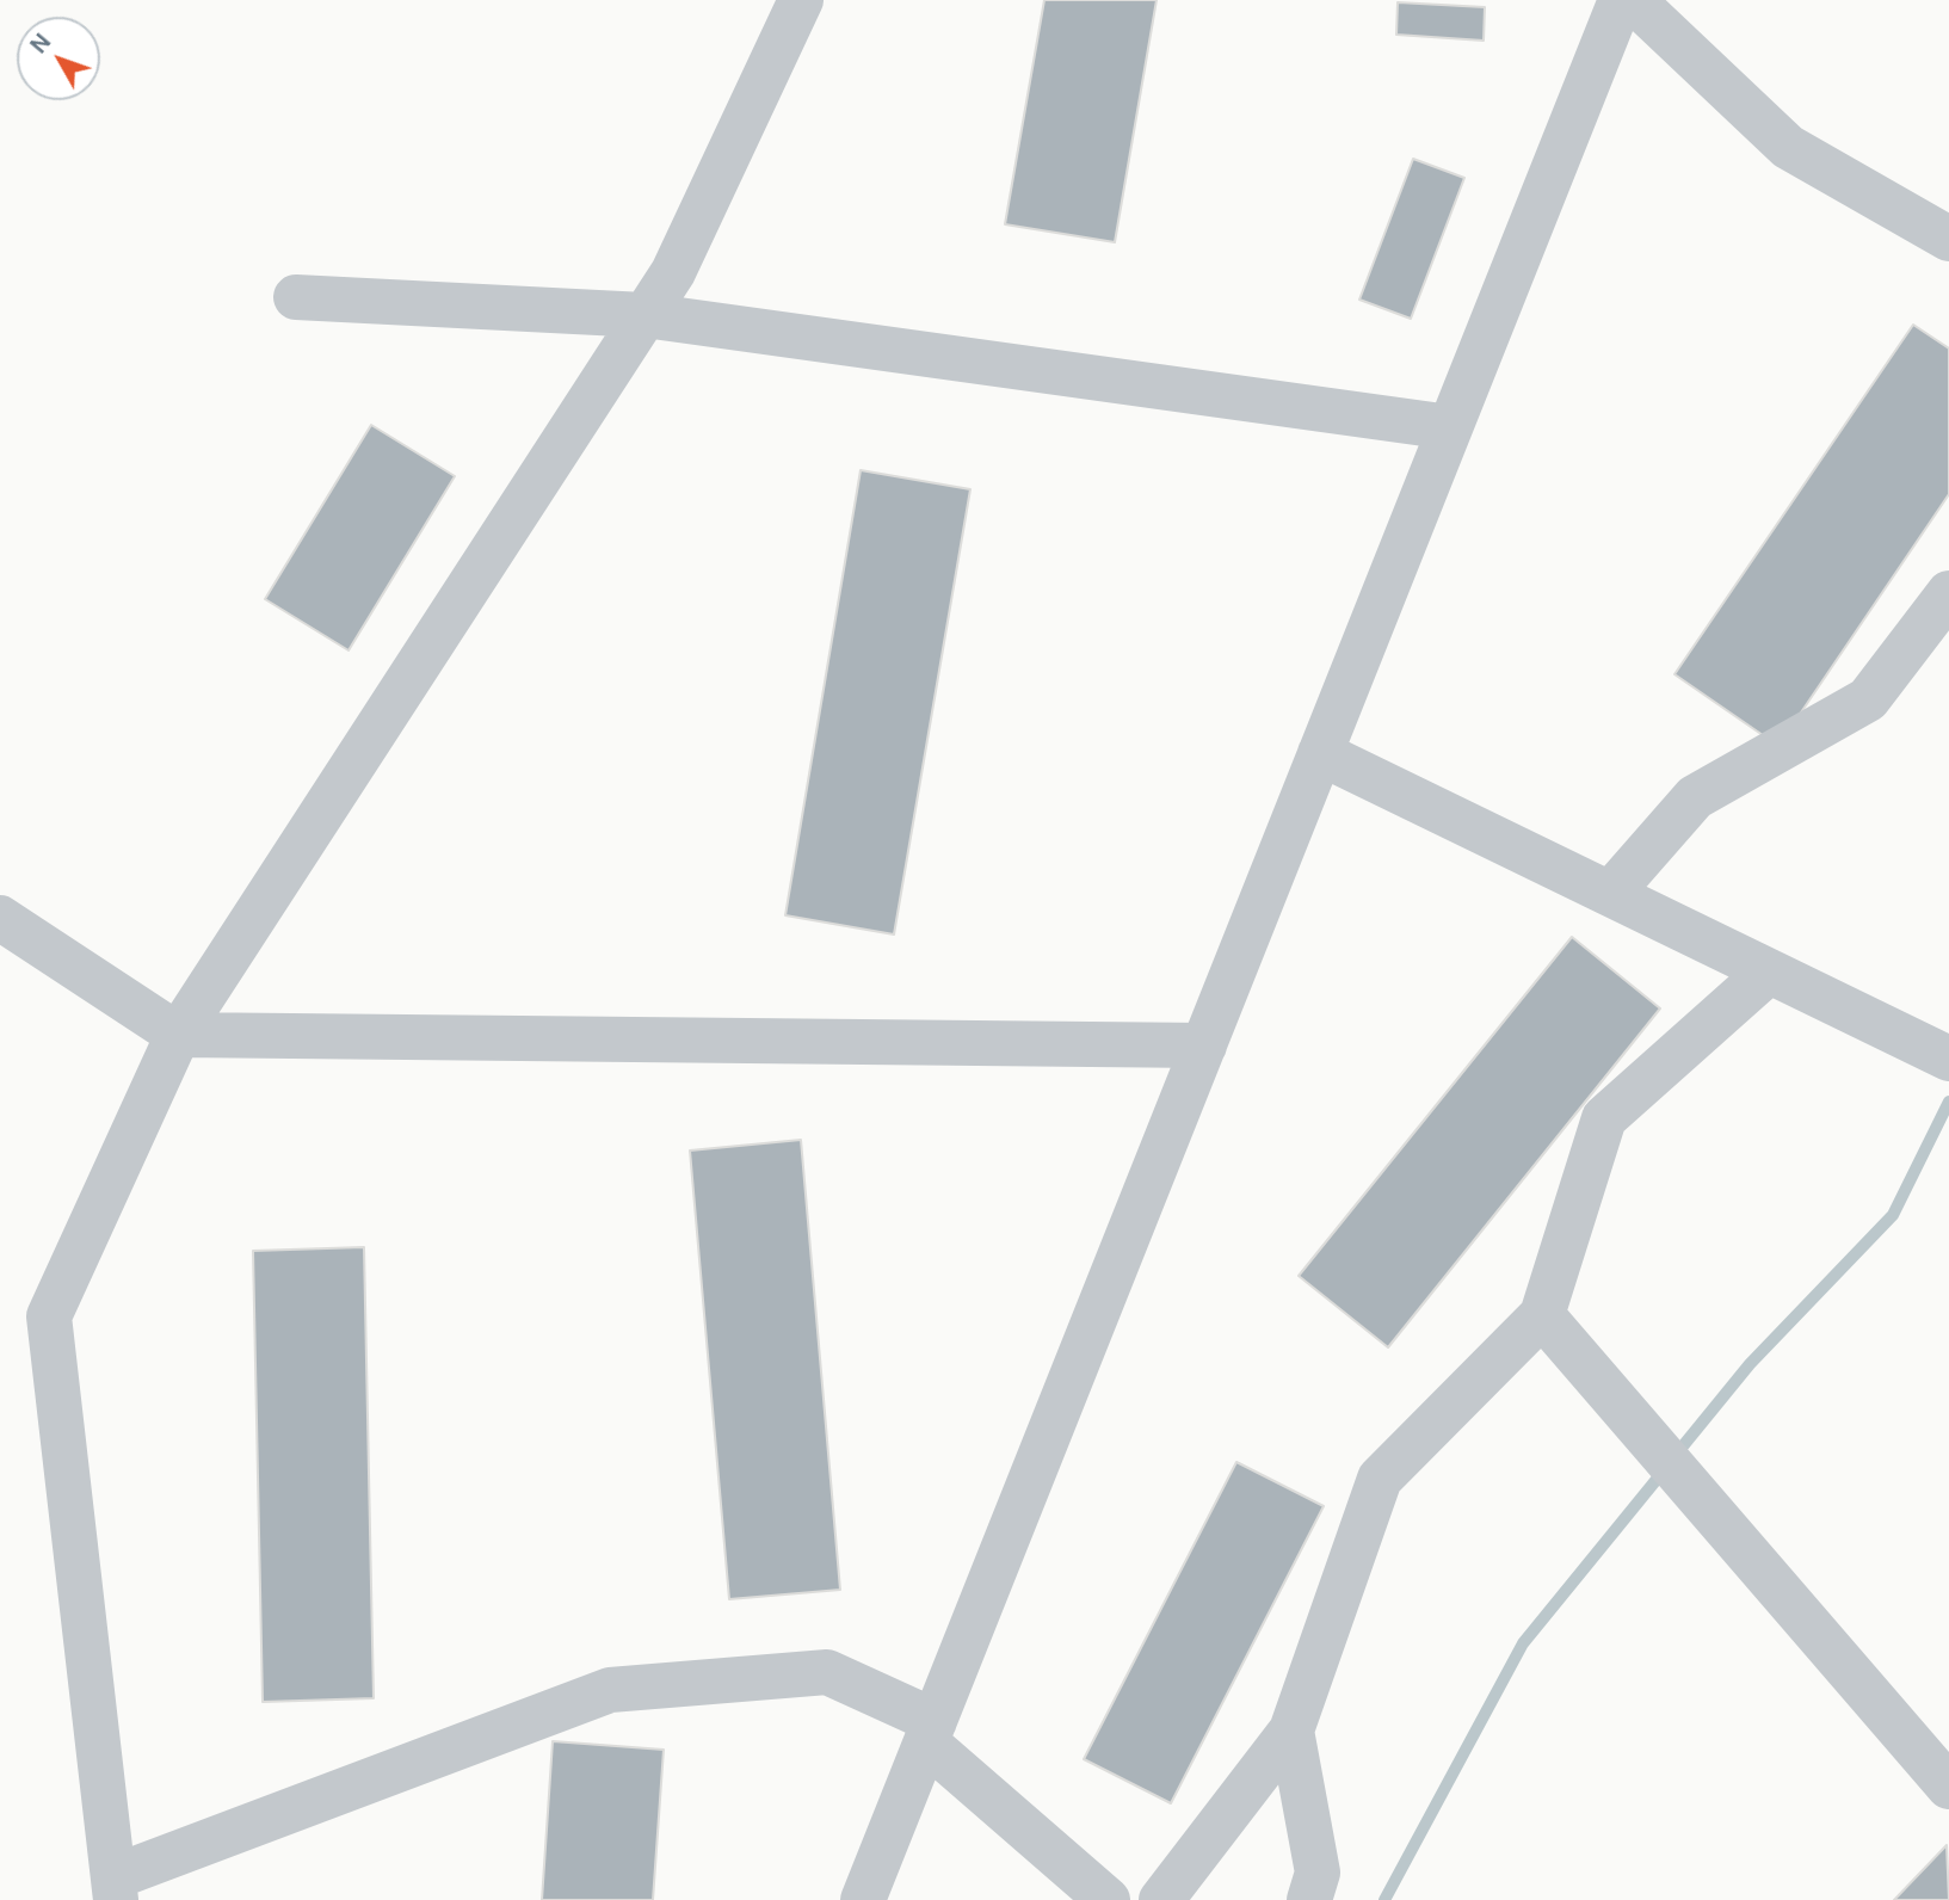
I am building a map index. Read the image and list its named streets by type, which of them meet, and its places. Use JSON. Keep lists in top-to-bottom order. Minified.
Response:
{"north":"top left"}
